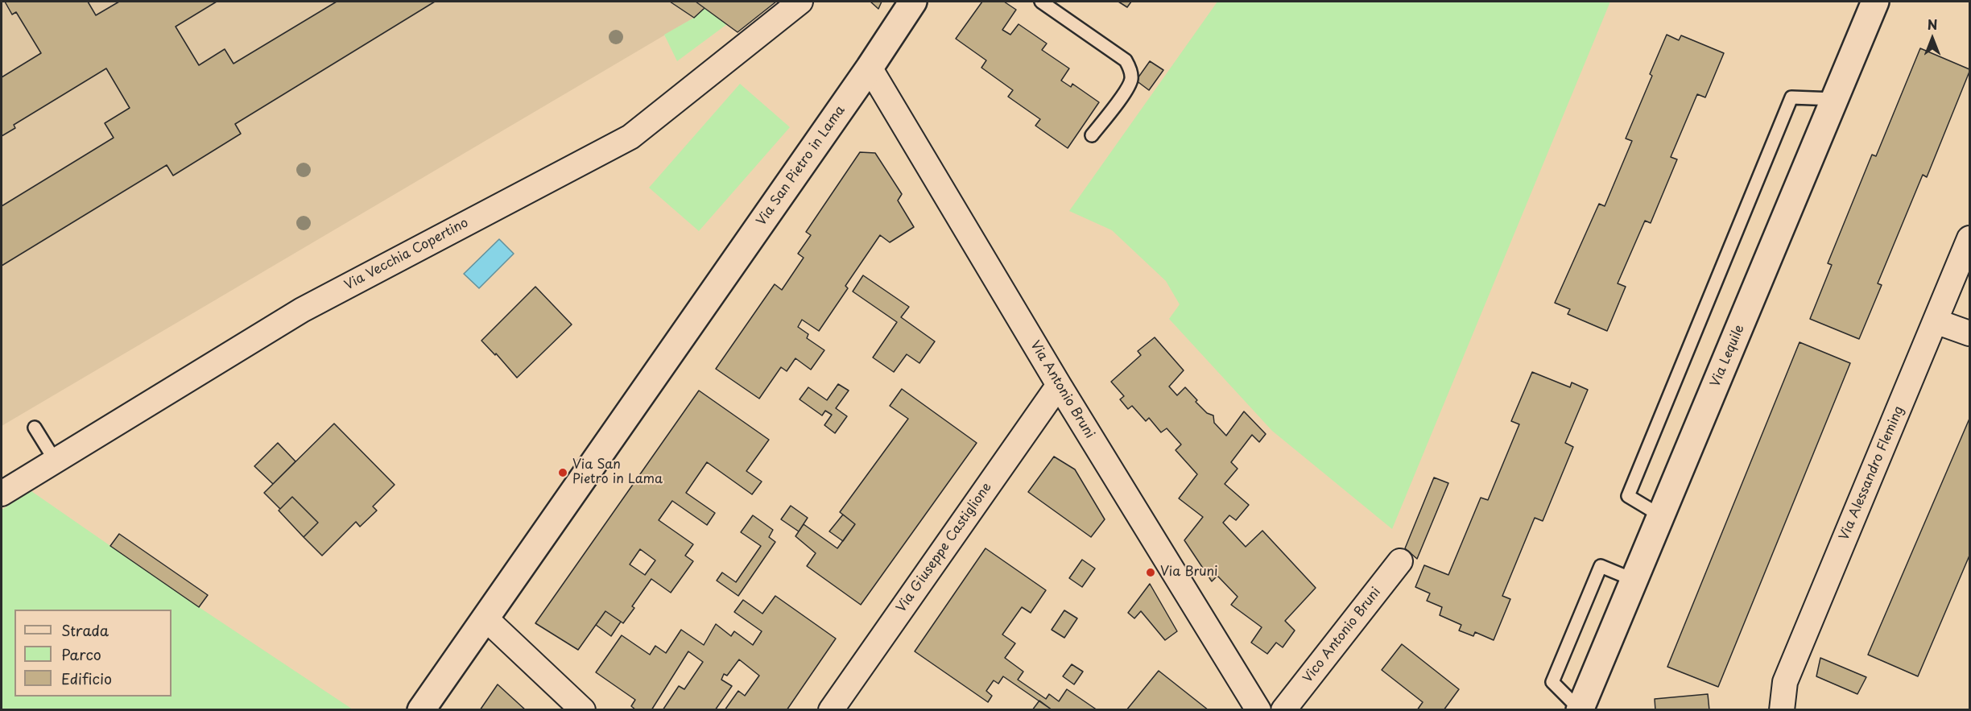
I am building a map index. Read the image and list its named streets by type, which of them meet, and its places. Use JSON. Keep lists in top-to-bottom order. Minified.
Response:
{"streets":{"main road":["Via San Pietro in Lama","Via Lequile"],"street":["Via Vecchia Copertino","Via Antonio Bruni","Via Alessandro Fleming","Via Giuseppe Castiglione","Vico Antonio Bruni"]},"crossings":[["Via San Pietro in Lama","Via Antonio Bruni"],["Via Antonio Bruni","Via Giuseppe Castiglione"]],"places":["Via San Pietro in Lama","Via Bruni"],"legend":["Strada","Parco","Edificio"],"north":"top"}
